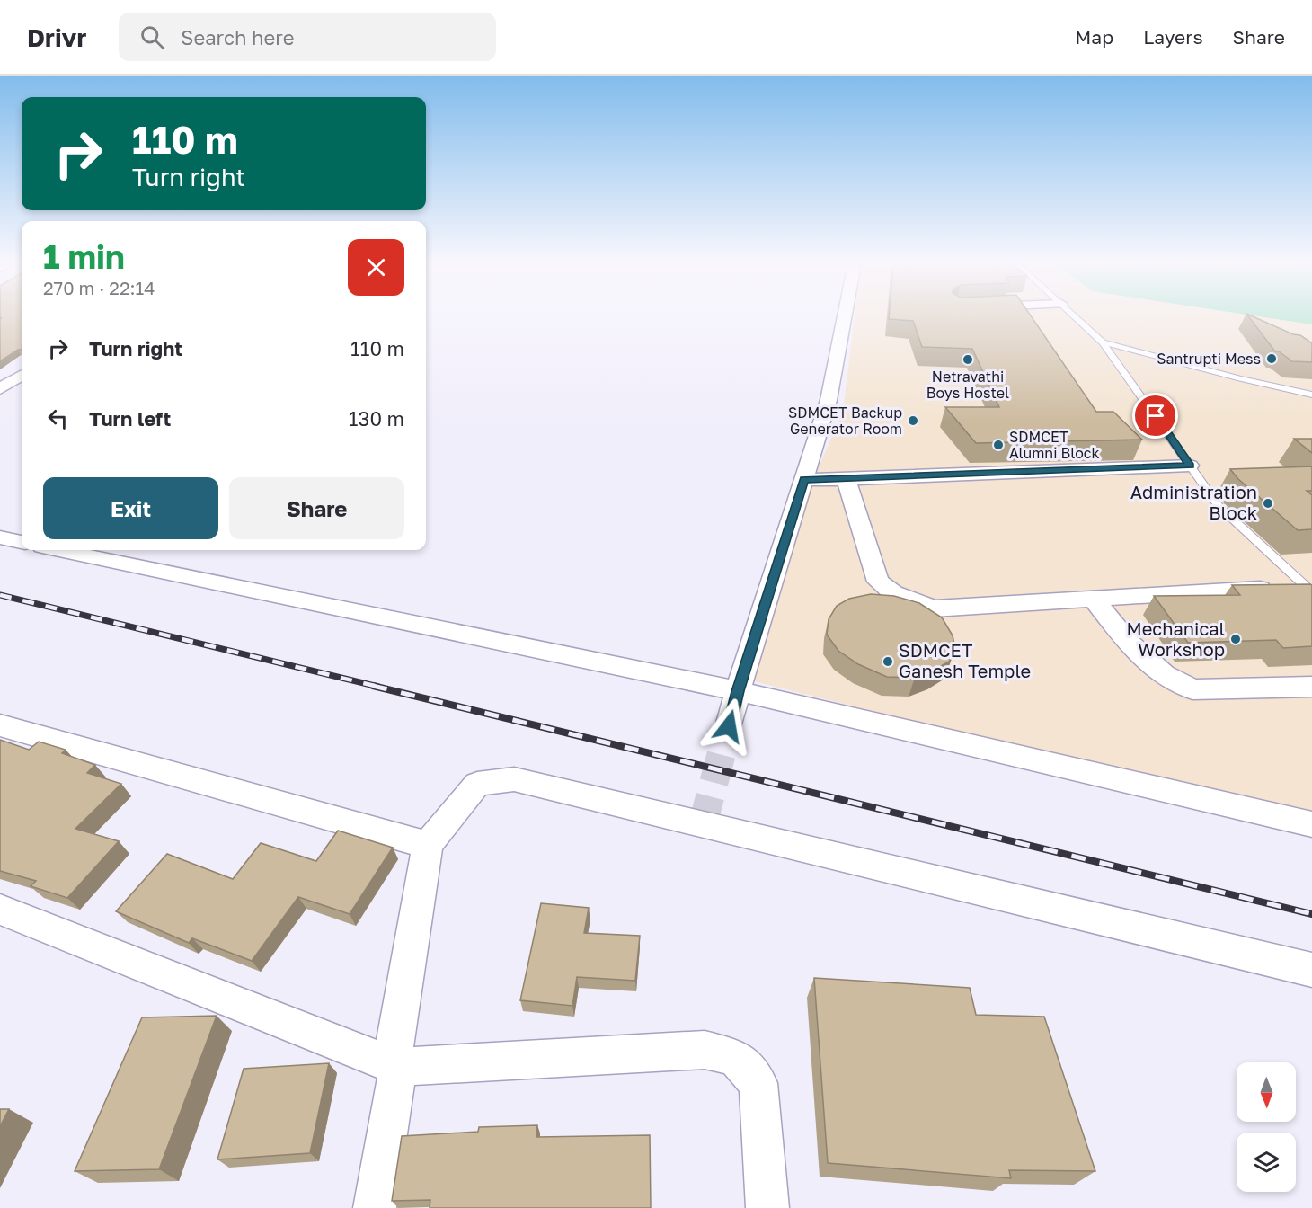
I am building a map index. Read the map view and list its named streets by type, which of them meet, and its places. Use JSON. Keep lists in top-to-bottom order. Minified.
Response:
{"places":["Santrupti Mess","Netravathi Boys Hostel","SDMCET Backup Generator Room","SDMCET Alumni Block","Administration Block","Mechanical Workshop","SDMCET Ganesh Temple"],"north":"bottom","page":{"header":"Drivr","search":"Search here","nav":["Map","Layers","Share"],"turn":["110 m","Turn right"],"heading":["1 min","270 m · 22:14"],"list":[{"name":"Turn right","value":"110 m"},{"name":"Turn left","value":"130 m"}],"buttons":["Exit","Share"]}}
